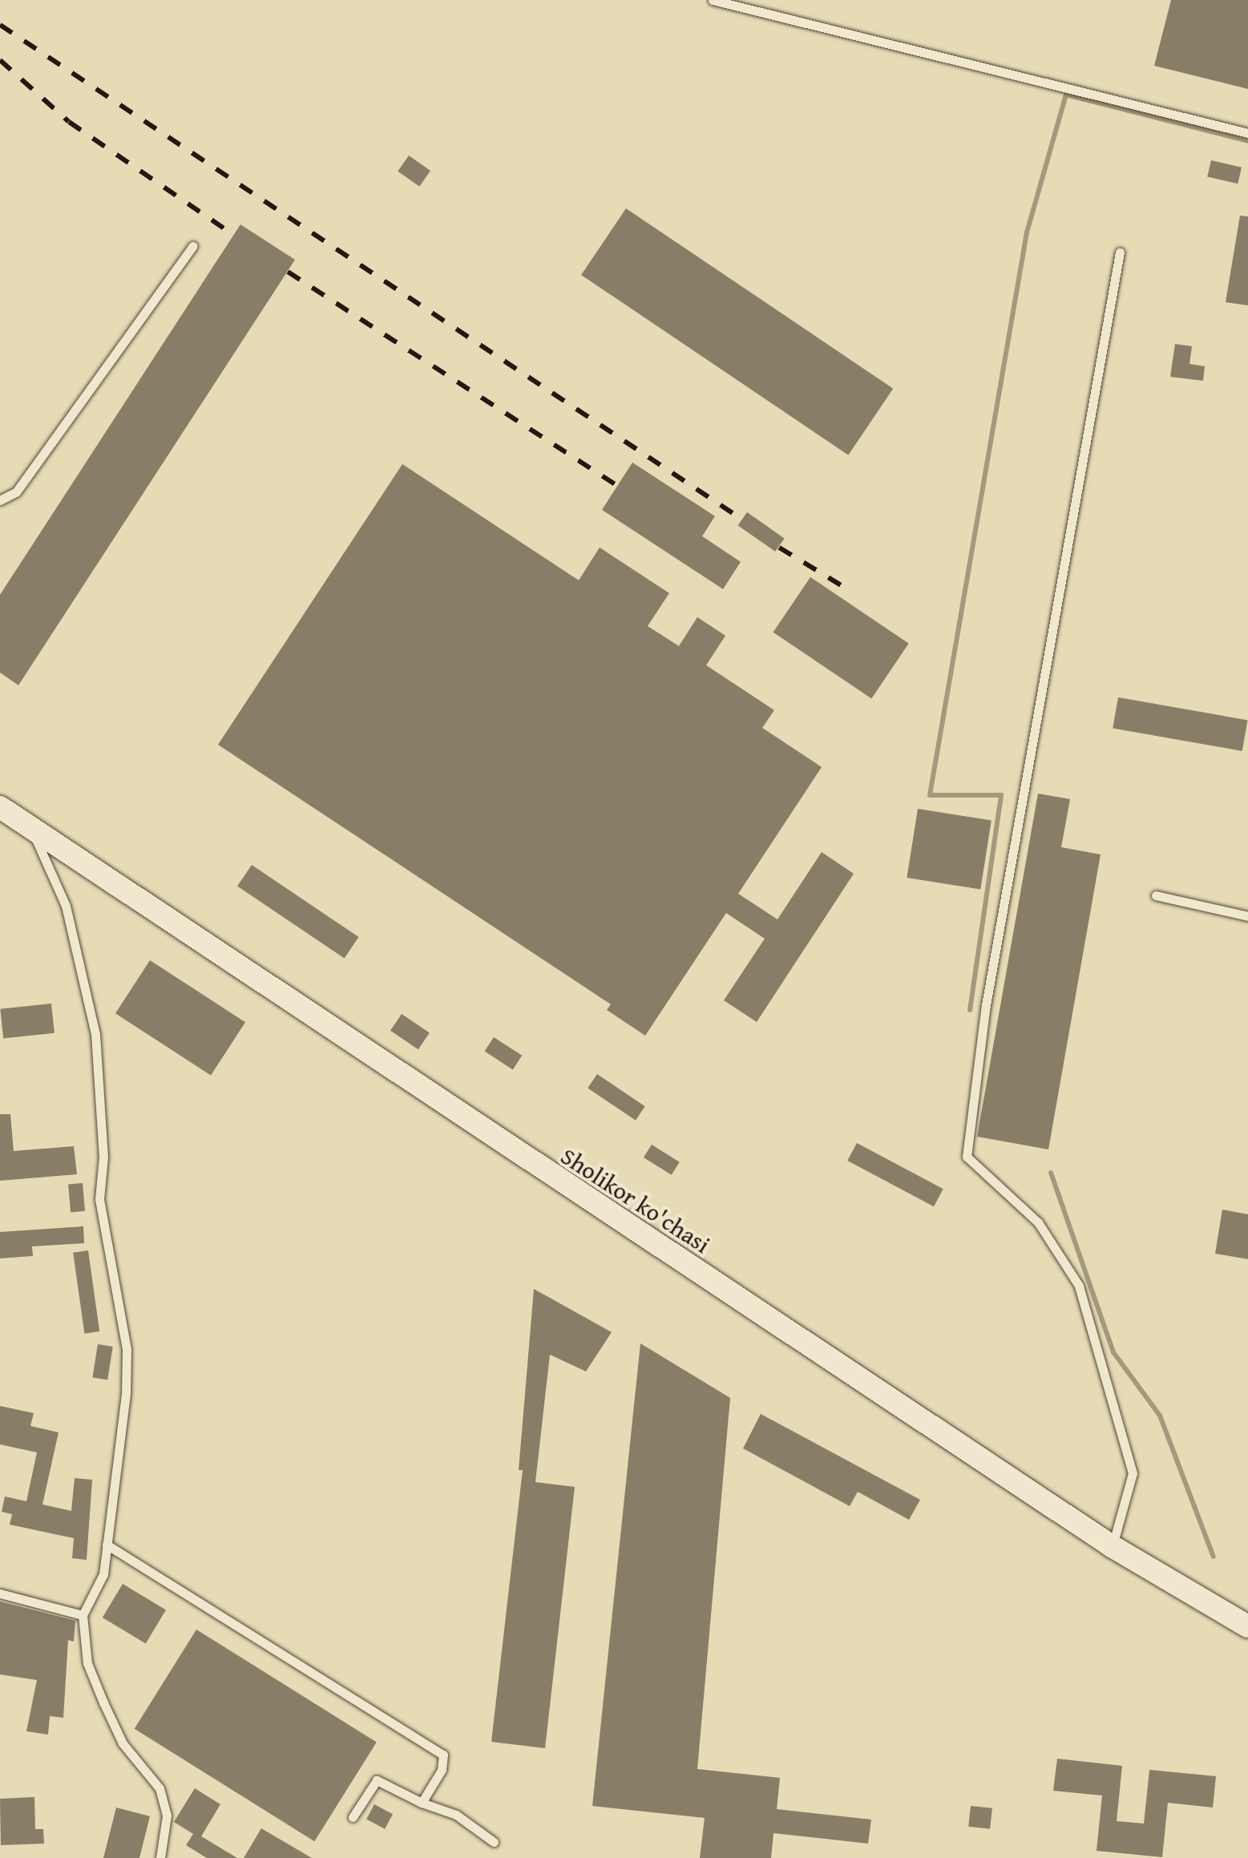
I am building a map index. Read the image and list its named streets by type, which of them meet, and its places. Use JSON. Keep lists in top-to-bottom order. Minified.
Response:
{"streets":{"street":["Sholikor ko'chasi"]}}
